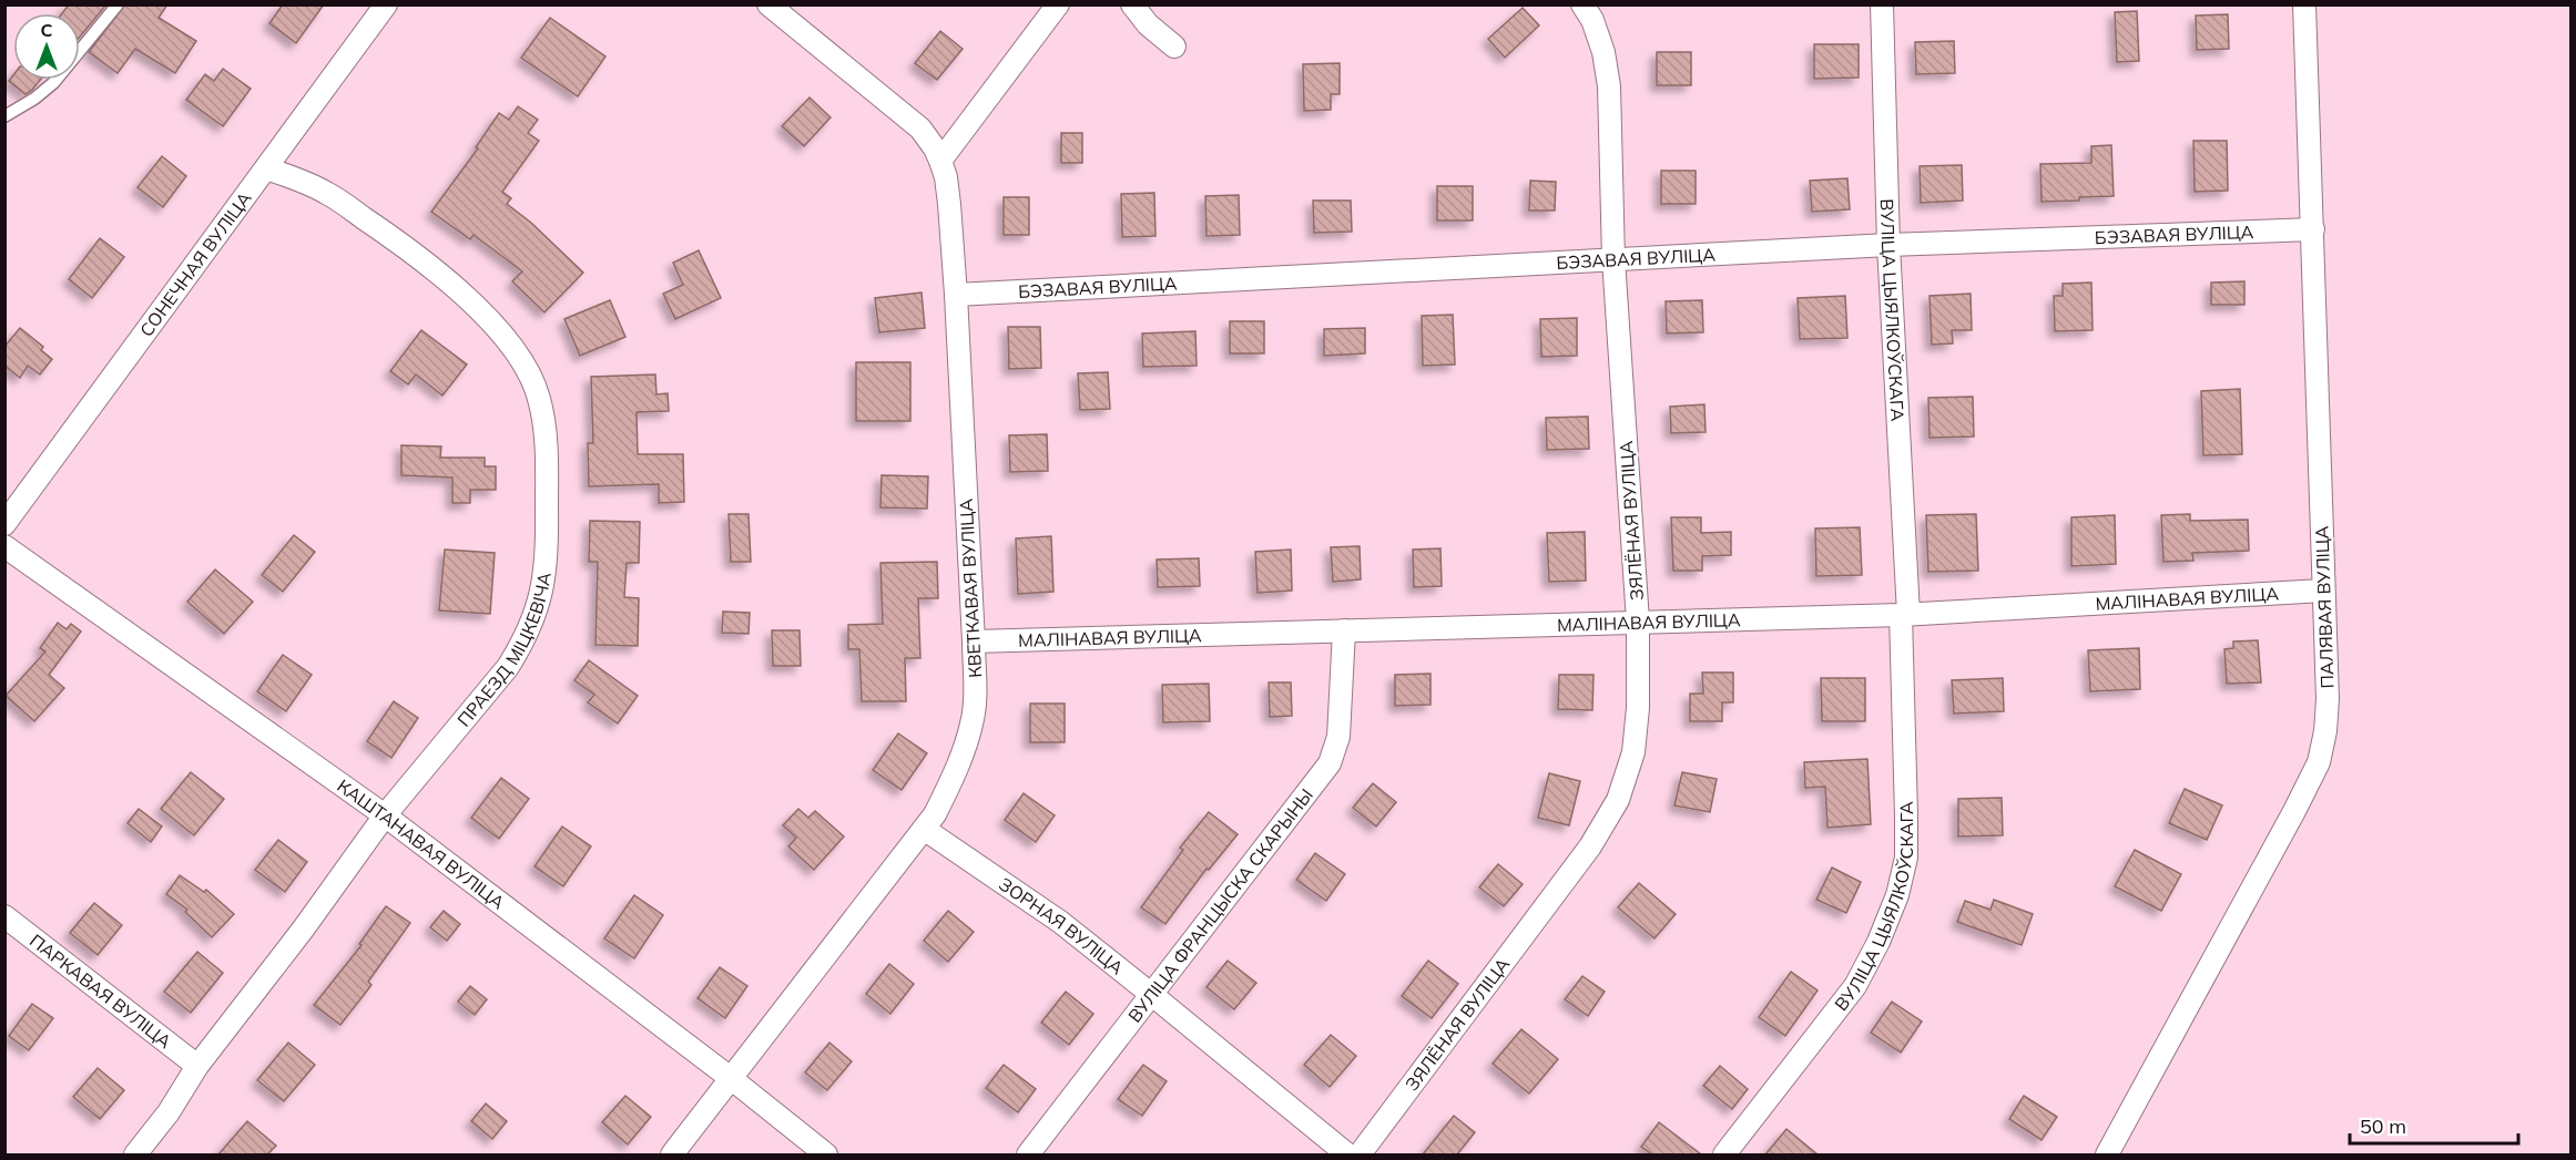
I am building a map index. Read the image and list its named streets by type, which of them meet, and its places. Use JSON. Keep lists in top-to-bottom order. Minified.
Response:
{"streets":{"street":["БЭЗАВАЯ ВУЛІЦА","СОНЕЧНАЯ ВУЛІЦА","ВУЛІЦА ЦЫЯЛКОЎСКАГА","ЗЯЛЁНАЯ ВУЛІЦА","КВЕТКАВАЯ ВУЛІЦА","МАЛІНАВАЯ ВУЛІЦА","ПАЛЯВАЯ ВУЛІЦА","ПРАЕЗД МІЦКЕВІЧА","КАШТАНАВАЯ ВУЛІЦА","ВУЛІЦА ФРАНЦЫСКА СКАРЫНЫ","ЗОРНАЯ ВУЛІЦА","ПАРКАВАЯ ВУЛІЦА"]},"crossings":[["БЭЗАВАЯ ВУЛІЦА","ВУЛІЦА ЦЫЯЛКОЎСКАГА"],["БЭЗАВАЯ ВУЛІЦА","ЗЯЛЁНАЯ ВУЛІЦА"],["БЭЗАВАЯ ВУЛІЦА","КВЕТКАВАЯ ВУЛІЦА"],["БЭЗАВАЯ ВУЛІЦА","ПАЛЯВАЯ ВУЛІЦА"],["СОНЕЧНАЯ ВУЛІЦА","ПРАЕЗД МІЦКЕВІЧА"],["ВУЛІЦА ЦЫЯЛКОЎСКАГА","МАЛІНАВАЯ ВУЛІЦА"],["ЗЯЛЁНАЯ ВУЛІЦА","МАЛІНАВАЯ ВУЛІЦА"],["КВЕТКАВАЯ ВУЛІЦА","МАЛІНАВАЯ ВУЛІЦА"],["КВЕТКАВАЯ ВУЛІЦА","КАШТАНАВАЯ ВУЛІЦА"],["КВЕТКАВАЯ ВУЛІЦА","ЗОРНАЯ ВУЛІЦА"],["МАЛІНАВАЯ ВУЛІЦА","ПАЛЯВАЯ ВУЛІЦА"],["МАЛІНАВАЯ ВУЛІЦА","ВУЛІЦА ФРАНЦЫСКА СКАРЫНЫ"],["ПРАЕЗД МІЦКЕВІЧА","КАШТАНАВАЯ ВУЛІЦА"],["ПРАЕЗД МІЦКЕВІЧА","ПАРКАВАЯ ВУЛІЦА"],["ВУЛІЦА ФРАНЦЫСКА СКАРЫНЫ","ЗОРНАЯ ВУЛІЦА"]],"scale_bar":"50 m","north":"top"}
